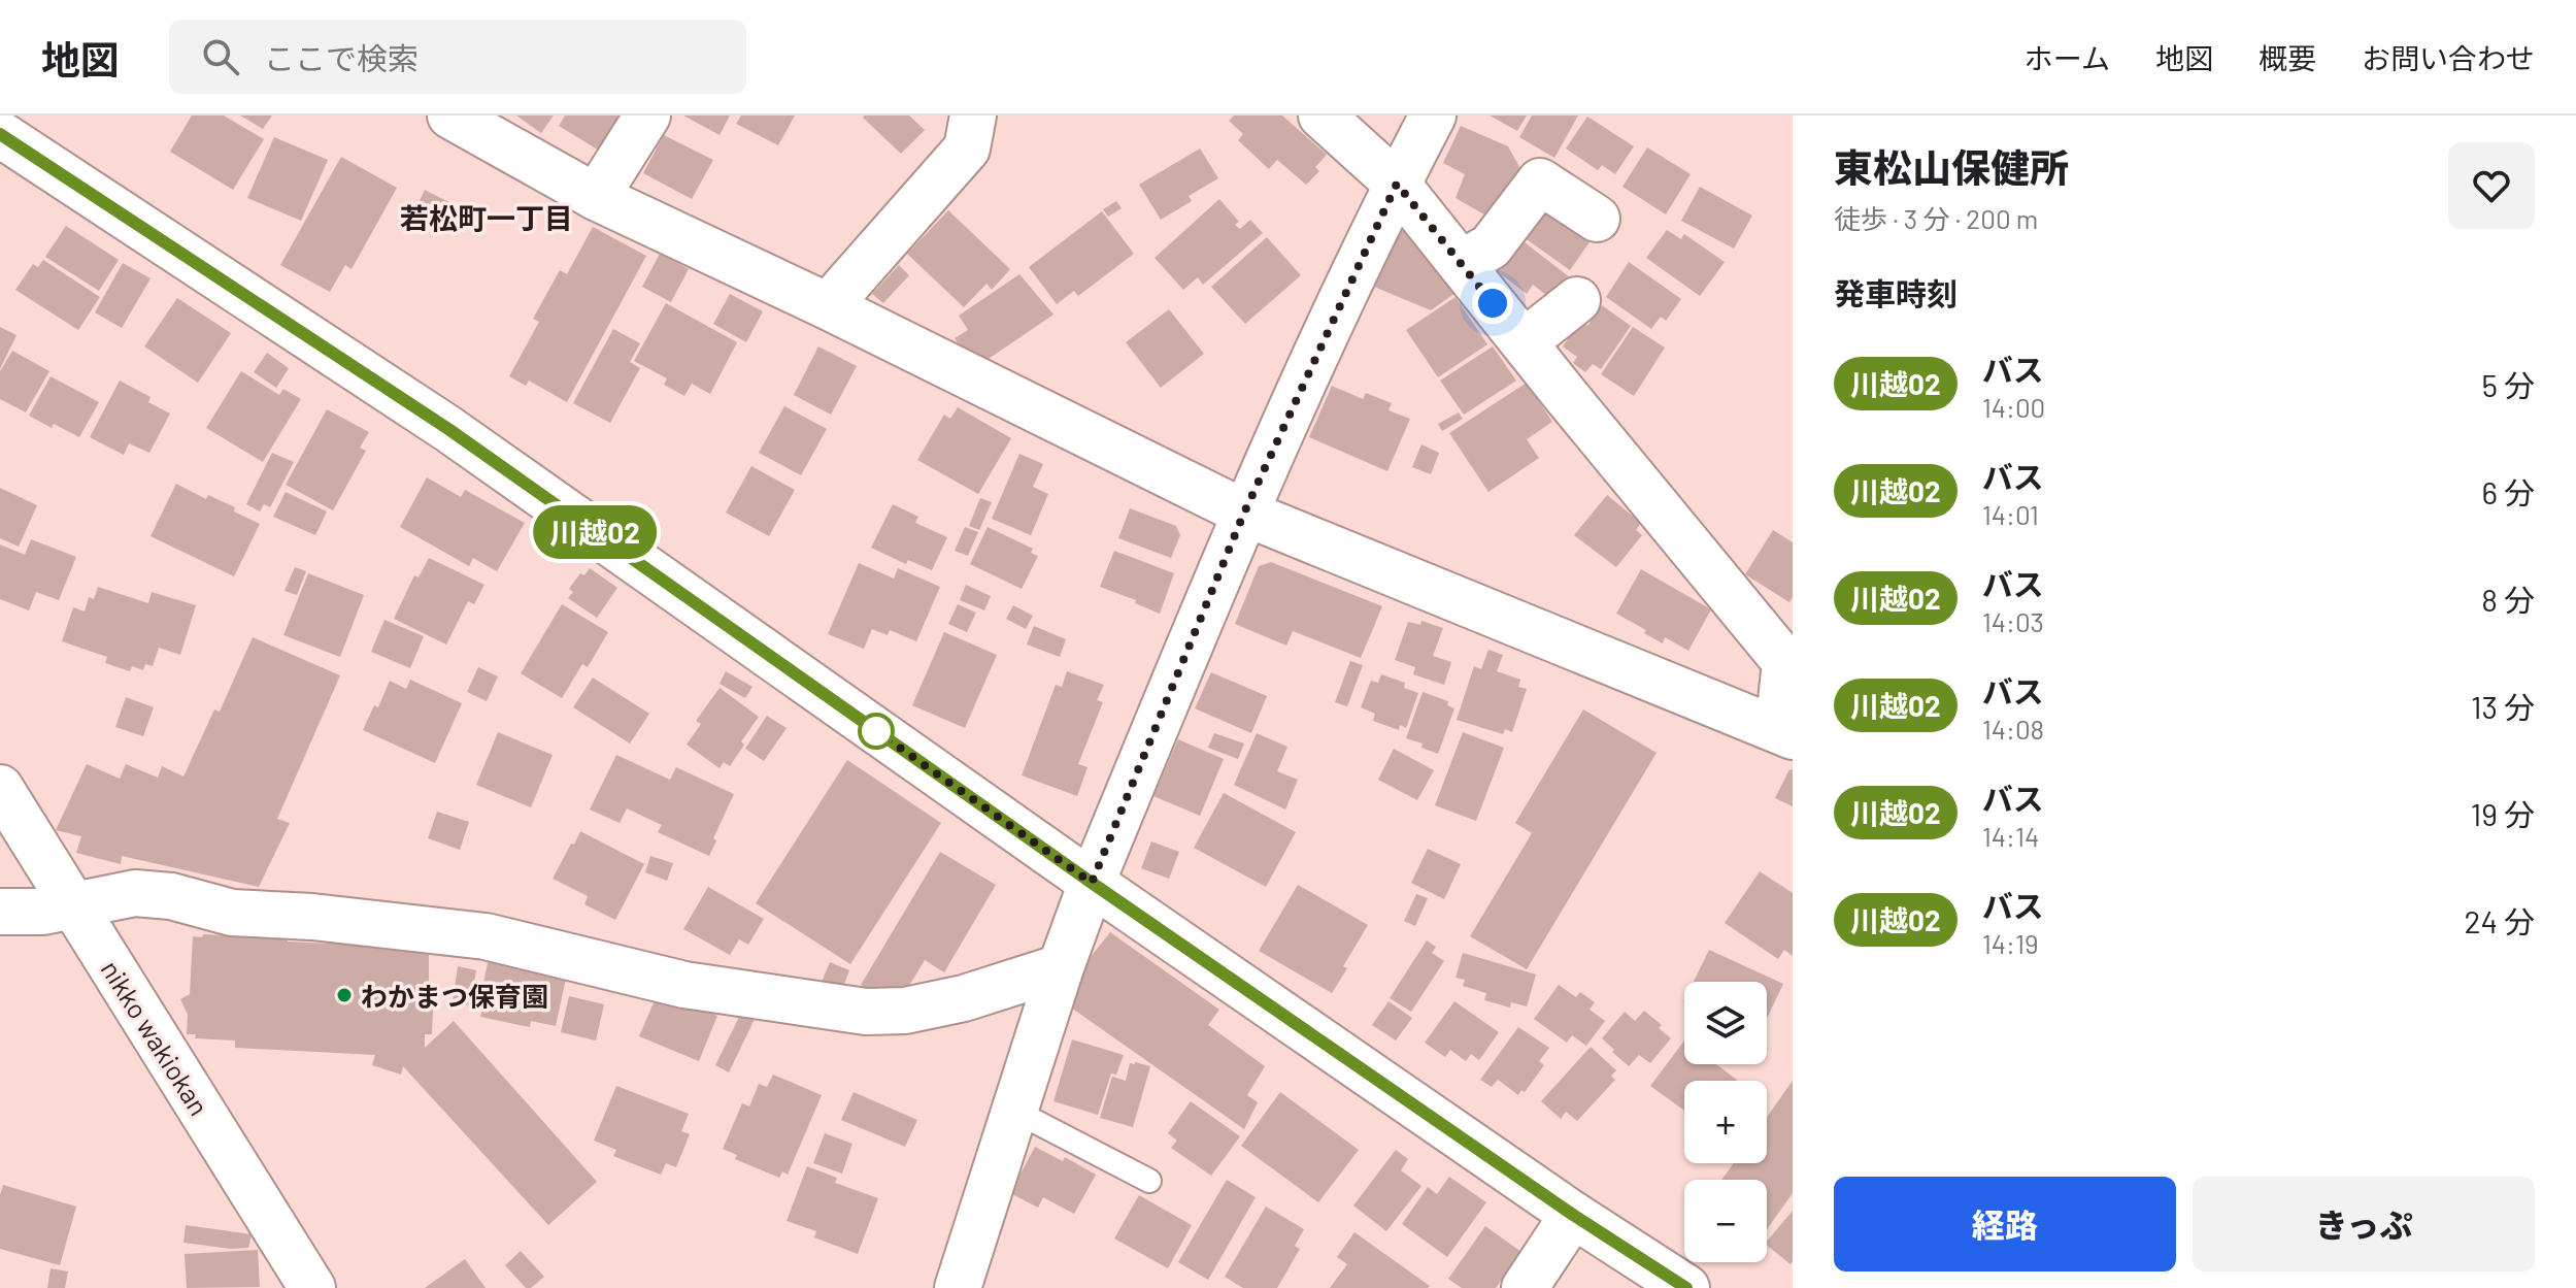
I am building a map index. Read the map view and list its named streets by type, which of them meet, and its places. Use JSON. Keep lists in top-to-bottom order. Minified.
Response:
{"streets":{"street":["nikko wakiokan"]},"districts":["若松町一丁目"],"places":["わかまつ保育園"],"lines":["bus line 川越02"],"page":{"header":"地図","search":"ここで検索","nav":["ホーム","地図","概要","お問い合わせ"],"on_map":"川越02","heading":[["東松山保健所","徒歩 · 3 分 · 200 m"],"発車時刻"],"list":[{"mark":"川越02","name":"バス","note":"14:00","value":"5 分"},{"mark":"川越02","name":"バス","note":"14:01","value":"6 分"},{"mark":"川越02","name":"バス","note":"14:03","value":"8 分"},{"mark":"川越02","name":"バス","note":"14:08","value":"13 分"},{"mark":"川越02","name":"バス","note":"14:14","value":"19 分"},{"mark":"川越02","name":"バス","note":"14:19","value":"24 分"}],"map_buttons":["+","−"],"buttons":["経路","きっぷ"]}}
